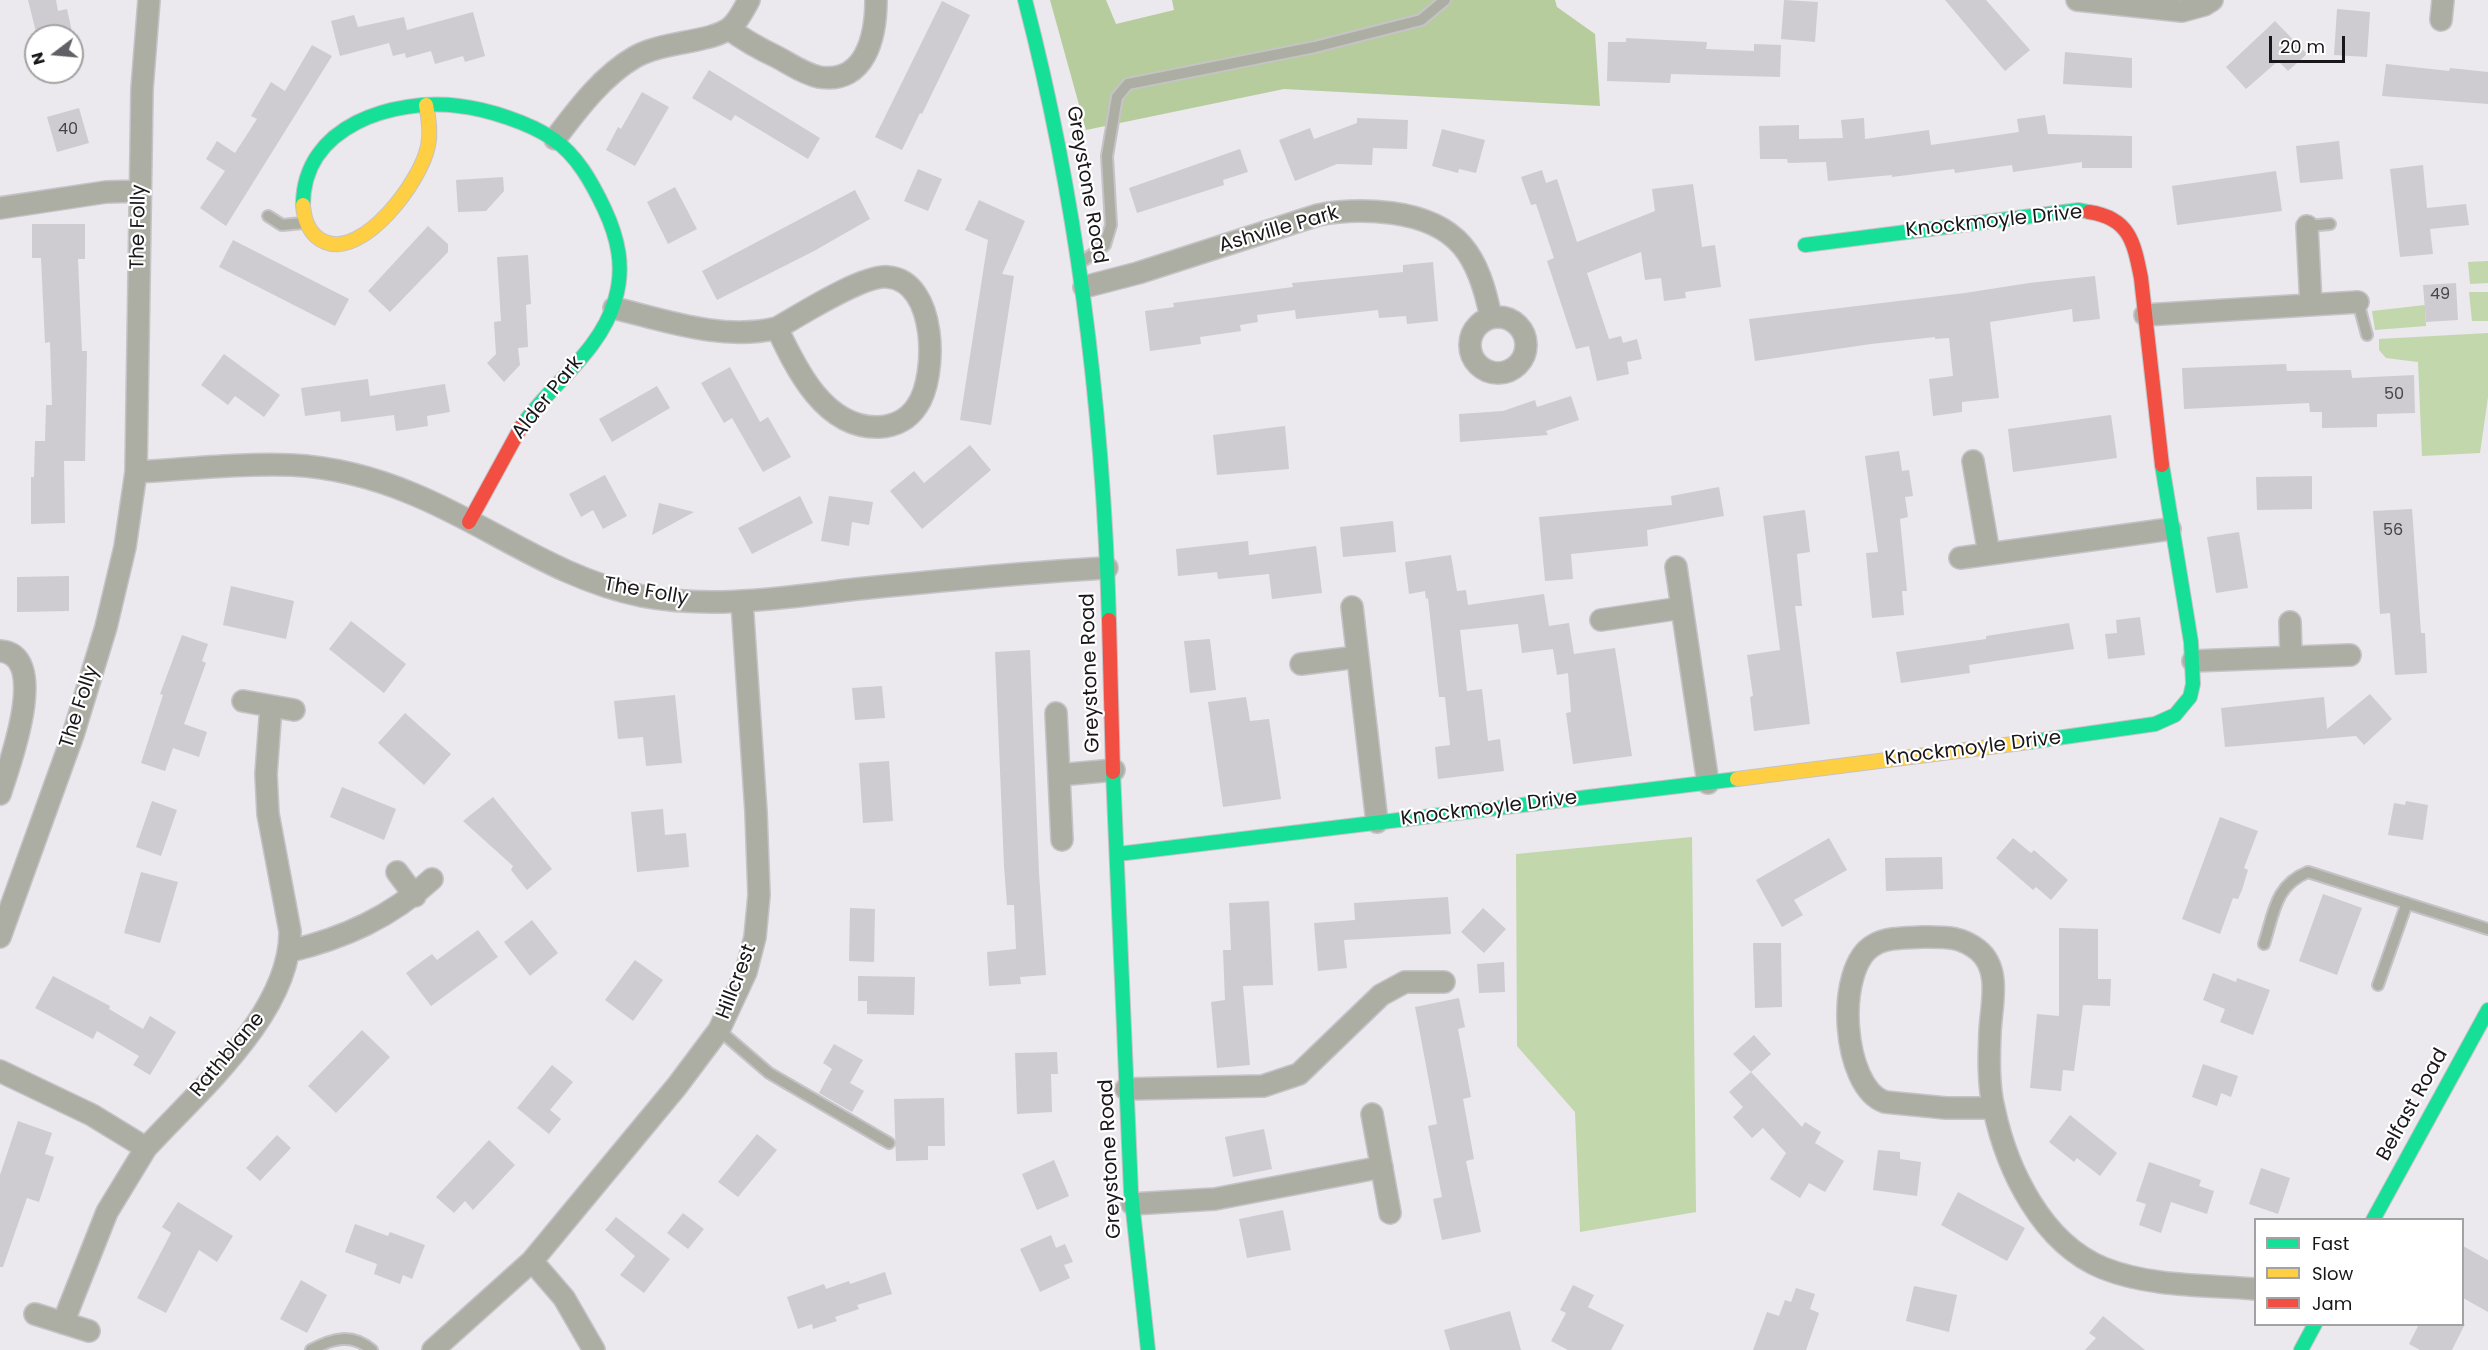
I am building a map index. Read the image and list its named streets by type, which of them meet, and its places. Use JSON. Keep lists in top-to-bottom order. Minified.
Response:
{"streets":{"street":["Greystone Road","Knockmoyle Drive","The Folly","Ashville Park","Alder Park","Hillcrest","Rathblane","Belfast Road"]},"crossings":[["Greystone Road","Knockmoyle Drive"],["Greystone Road","The Folly"],["Greystone Road","Ashville Park"],["The Folly","Alder Park"],["The Folly","Hillcrest"]],"house_numbers":["40","49","50","56"],"legend":["Fast","Slow","Jam"],"scale_bar":"20 m","north":"left"}
